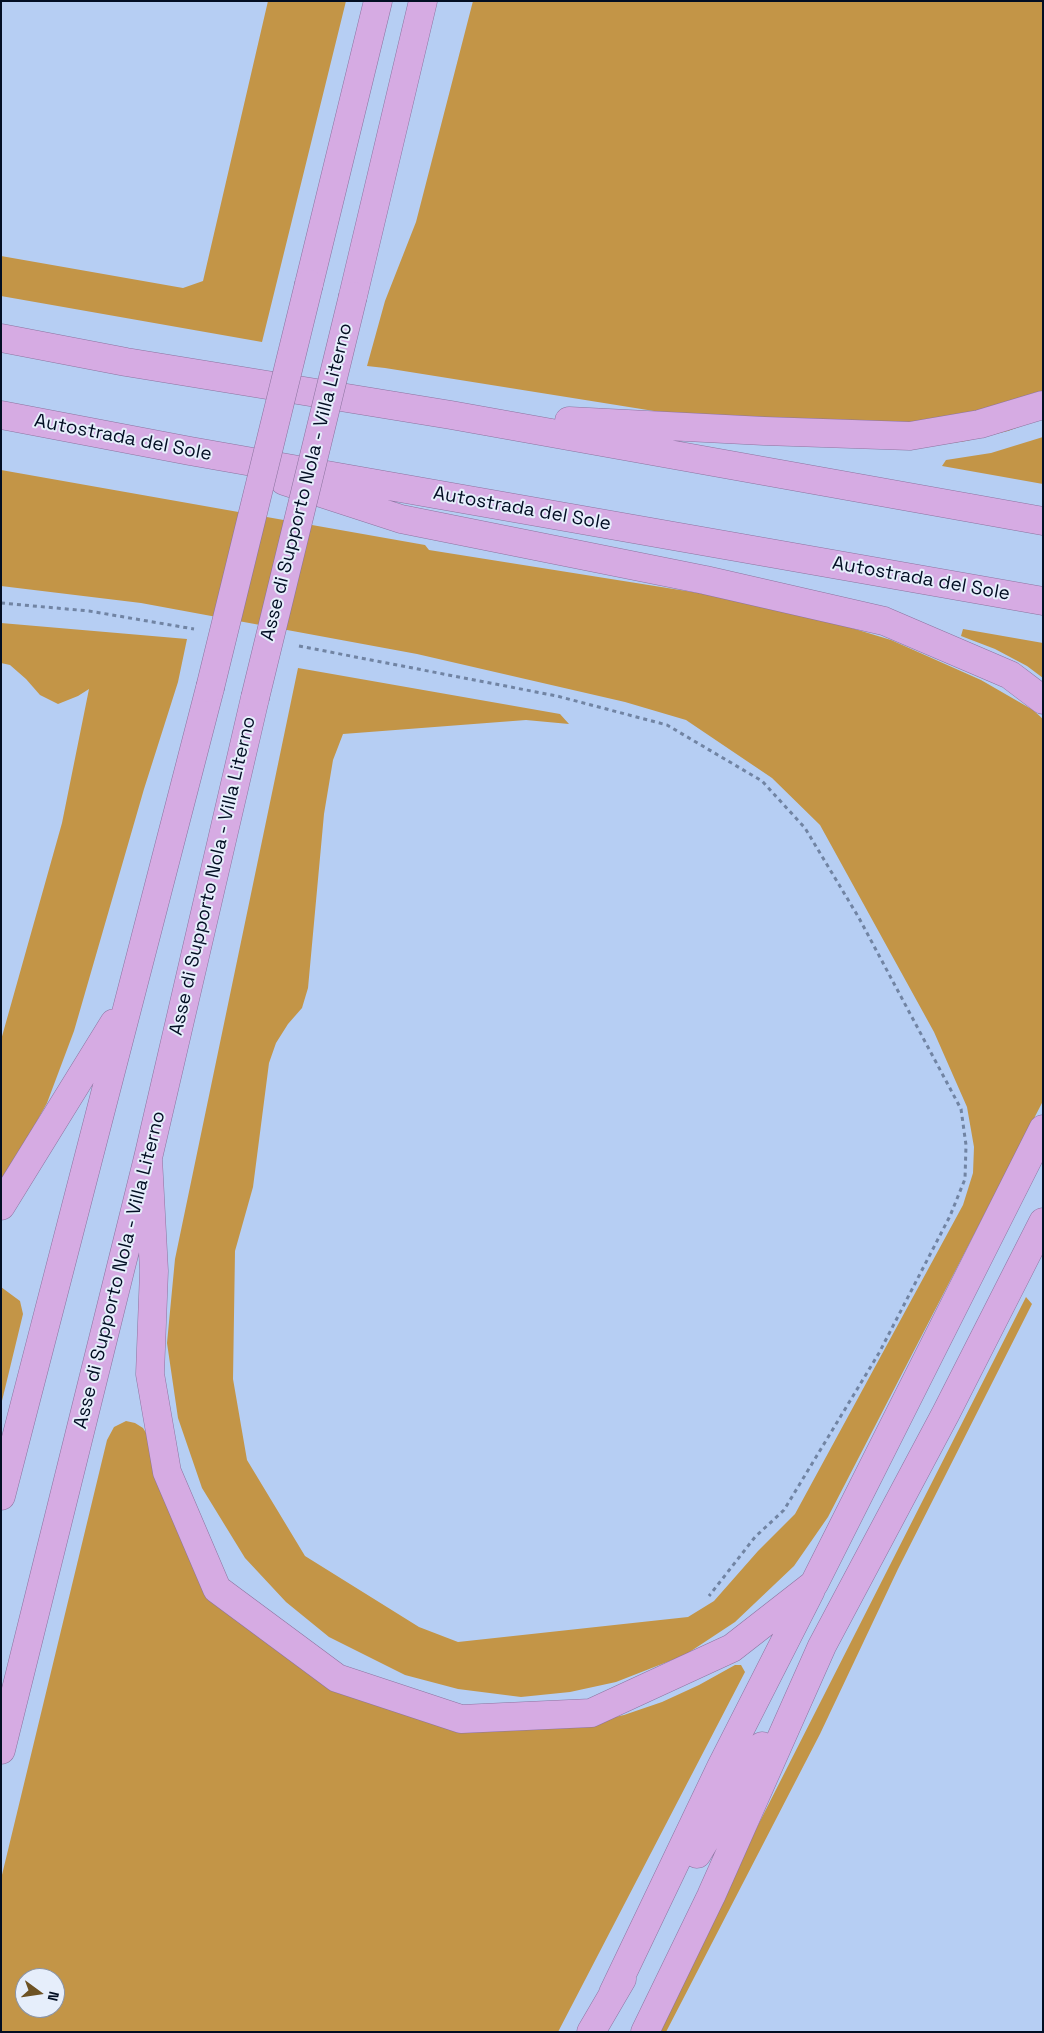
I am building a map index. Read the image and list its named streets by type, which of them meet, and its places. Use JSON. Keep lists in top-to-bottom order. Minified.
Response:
{"streets":{"highway":["Autostrada del Sole","Asse di Supporto Nola - Villa Literno"]},"north":"right"}
